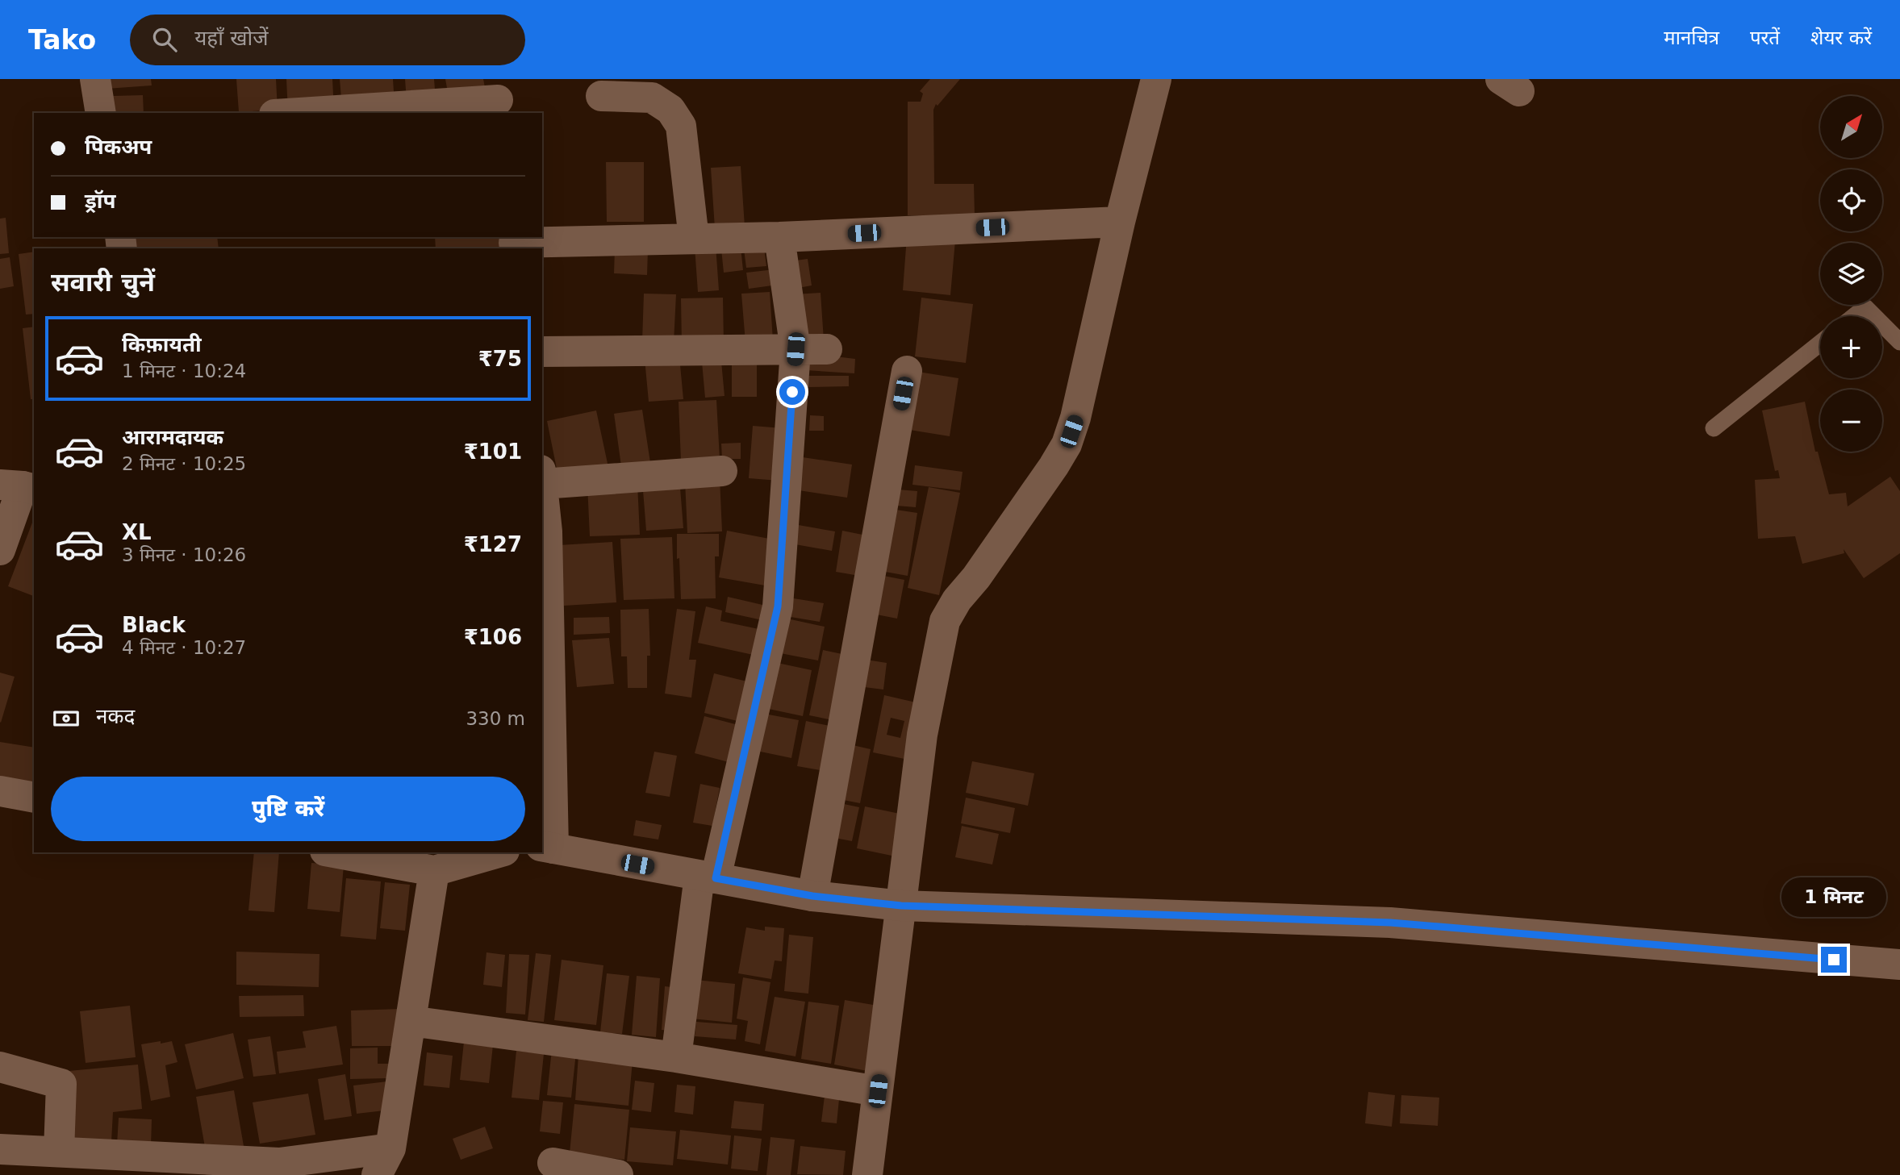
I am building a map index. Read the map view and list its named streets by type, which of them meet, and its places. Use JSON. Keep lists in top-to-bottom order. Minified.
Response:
{"north":"top right","page":{"header":"Tako","search":"यहाँ खोजें","nav":["मानचित्र","परतें","शेयर करें"],"map_buttons":["+","−"],"banner":["पिकअप","ड्रॉप"],"heading":"सवारी चुनें","list":[{"name":"किफ़ायती","note":"1 मिनट · 10:24","value":"₹75"},{"name":"आरामदायक","note":"2 मिनट · 10:25","value":"₹101"},{"name":"XL","note":"3 मिनट · 10:26","value":"₹127"},{"name":"Black","note":"4 मिनट · 10:27","value":"₹106"}],"pay":["नकद","330 m"],"buttons":"पुष्टि करें","bubble":"1 मिनट"}}
